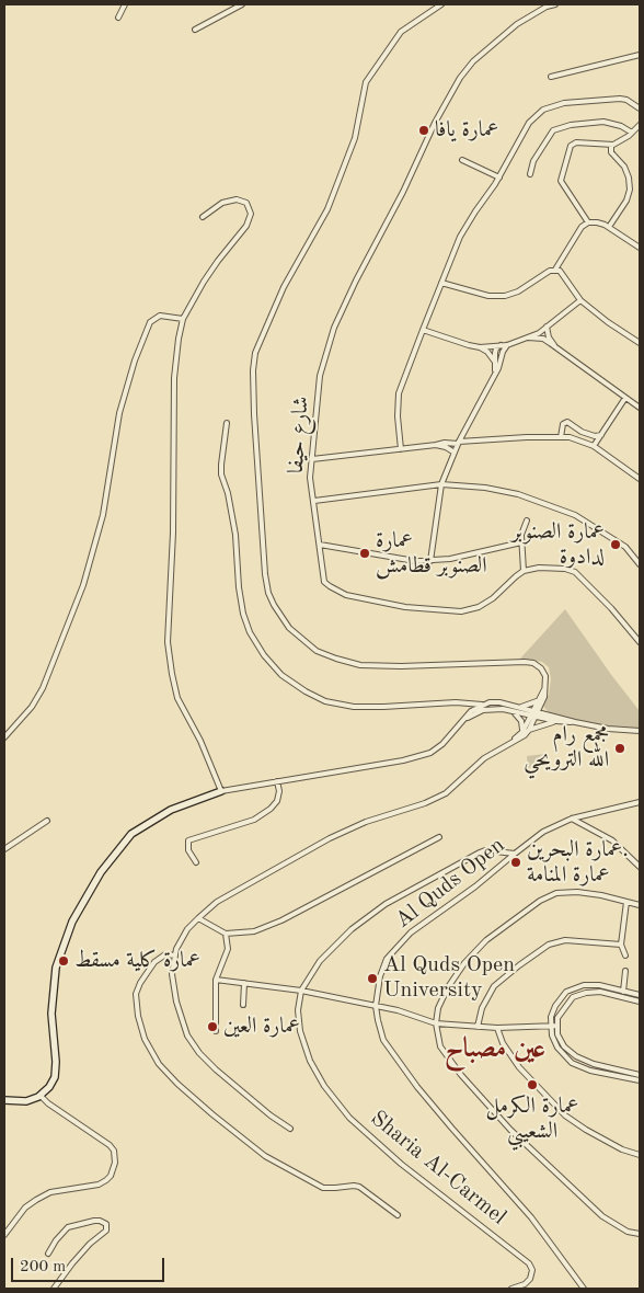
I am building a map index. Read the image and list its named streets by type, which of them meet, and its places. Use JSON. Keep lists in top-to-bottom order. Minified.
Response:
{"streets":{"street":["شارع حيفا","Al Quds Open","Sharia Al-Carmel"]},"districts":["عين مصباح"],"places":["عمارة يافا","عمارة الصنوبر لدادوة","عمارة الصنوبر قطامش","مجمع رام الله الترويحي","عمارة البحرين. عمارة المنامة","عمارة كلية مسقط","Al Quds Open University","عمارة العين","عمارة الكرمل الشعيبي"],"scale_bar":"200 m"}
